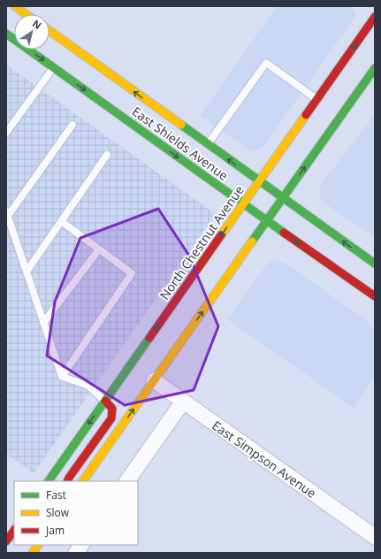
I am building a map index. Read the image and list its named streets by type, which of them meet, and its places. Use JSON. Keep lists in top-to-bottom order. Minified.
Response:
{"streets":{"main road":["East Shields Avenue","North Chestnut Avenue"],"street":["East Simpson Avenue"]},"crossings":[["East Shields Avenue","North Chestnut Avenue"]],"legend":["Fast","Slow","Jam"],"north":"top right"}
